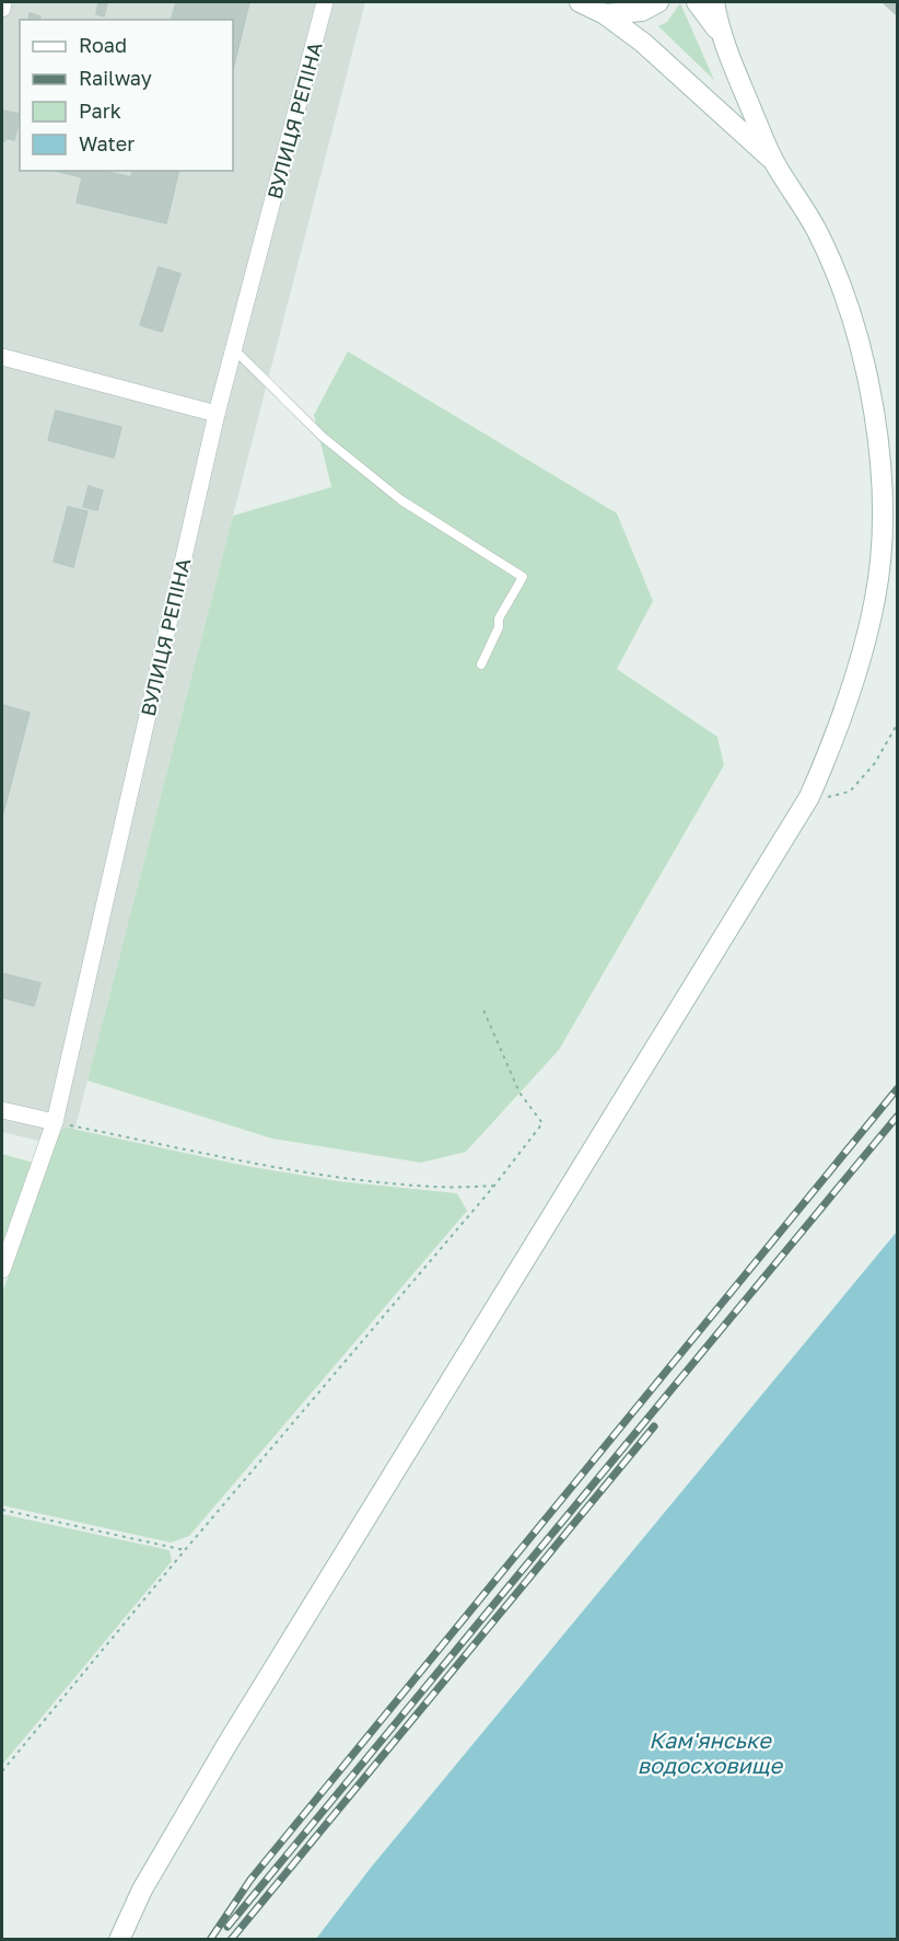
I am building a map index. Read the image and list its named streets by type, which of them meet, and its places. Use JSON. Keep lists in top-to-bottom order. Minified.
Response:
{"streets":{"street":["ВУЛИЦЯ РЕПІНА"]},"water":["Кам'янське водосховище"],"legend":["Road","Railway","Park","Water"]}
